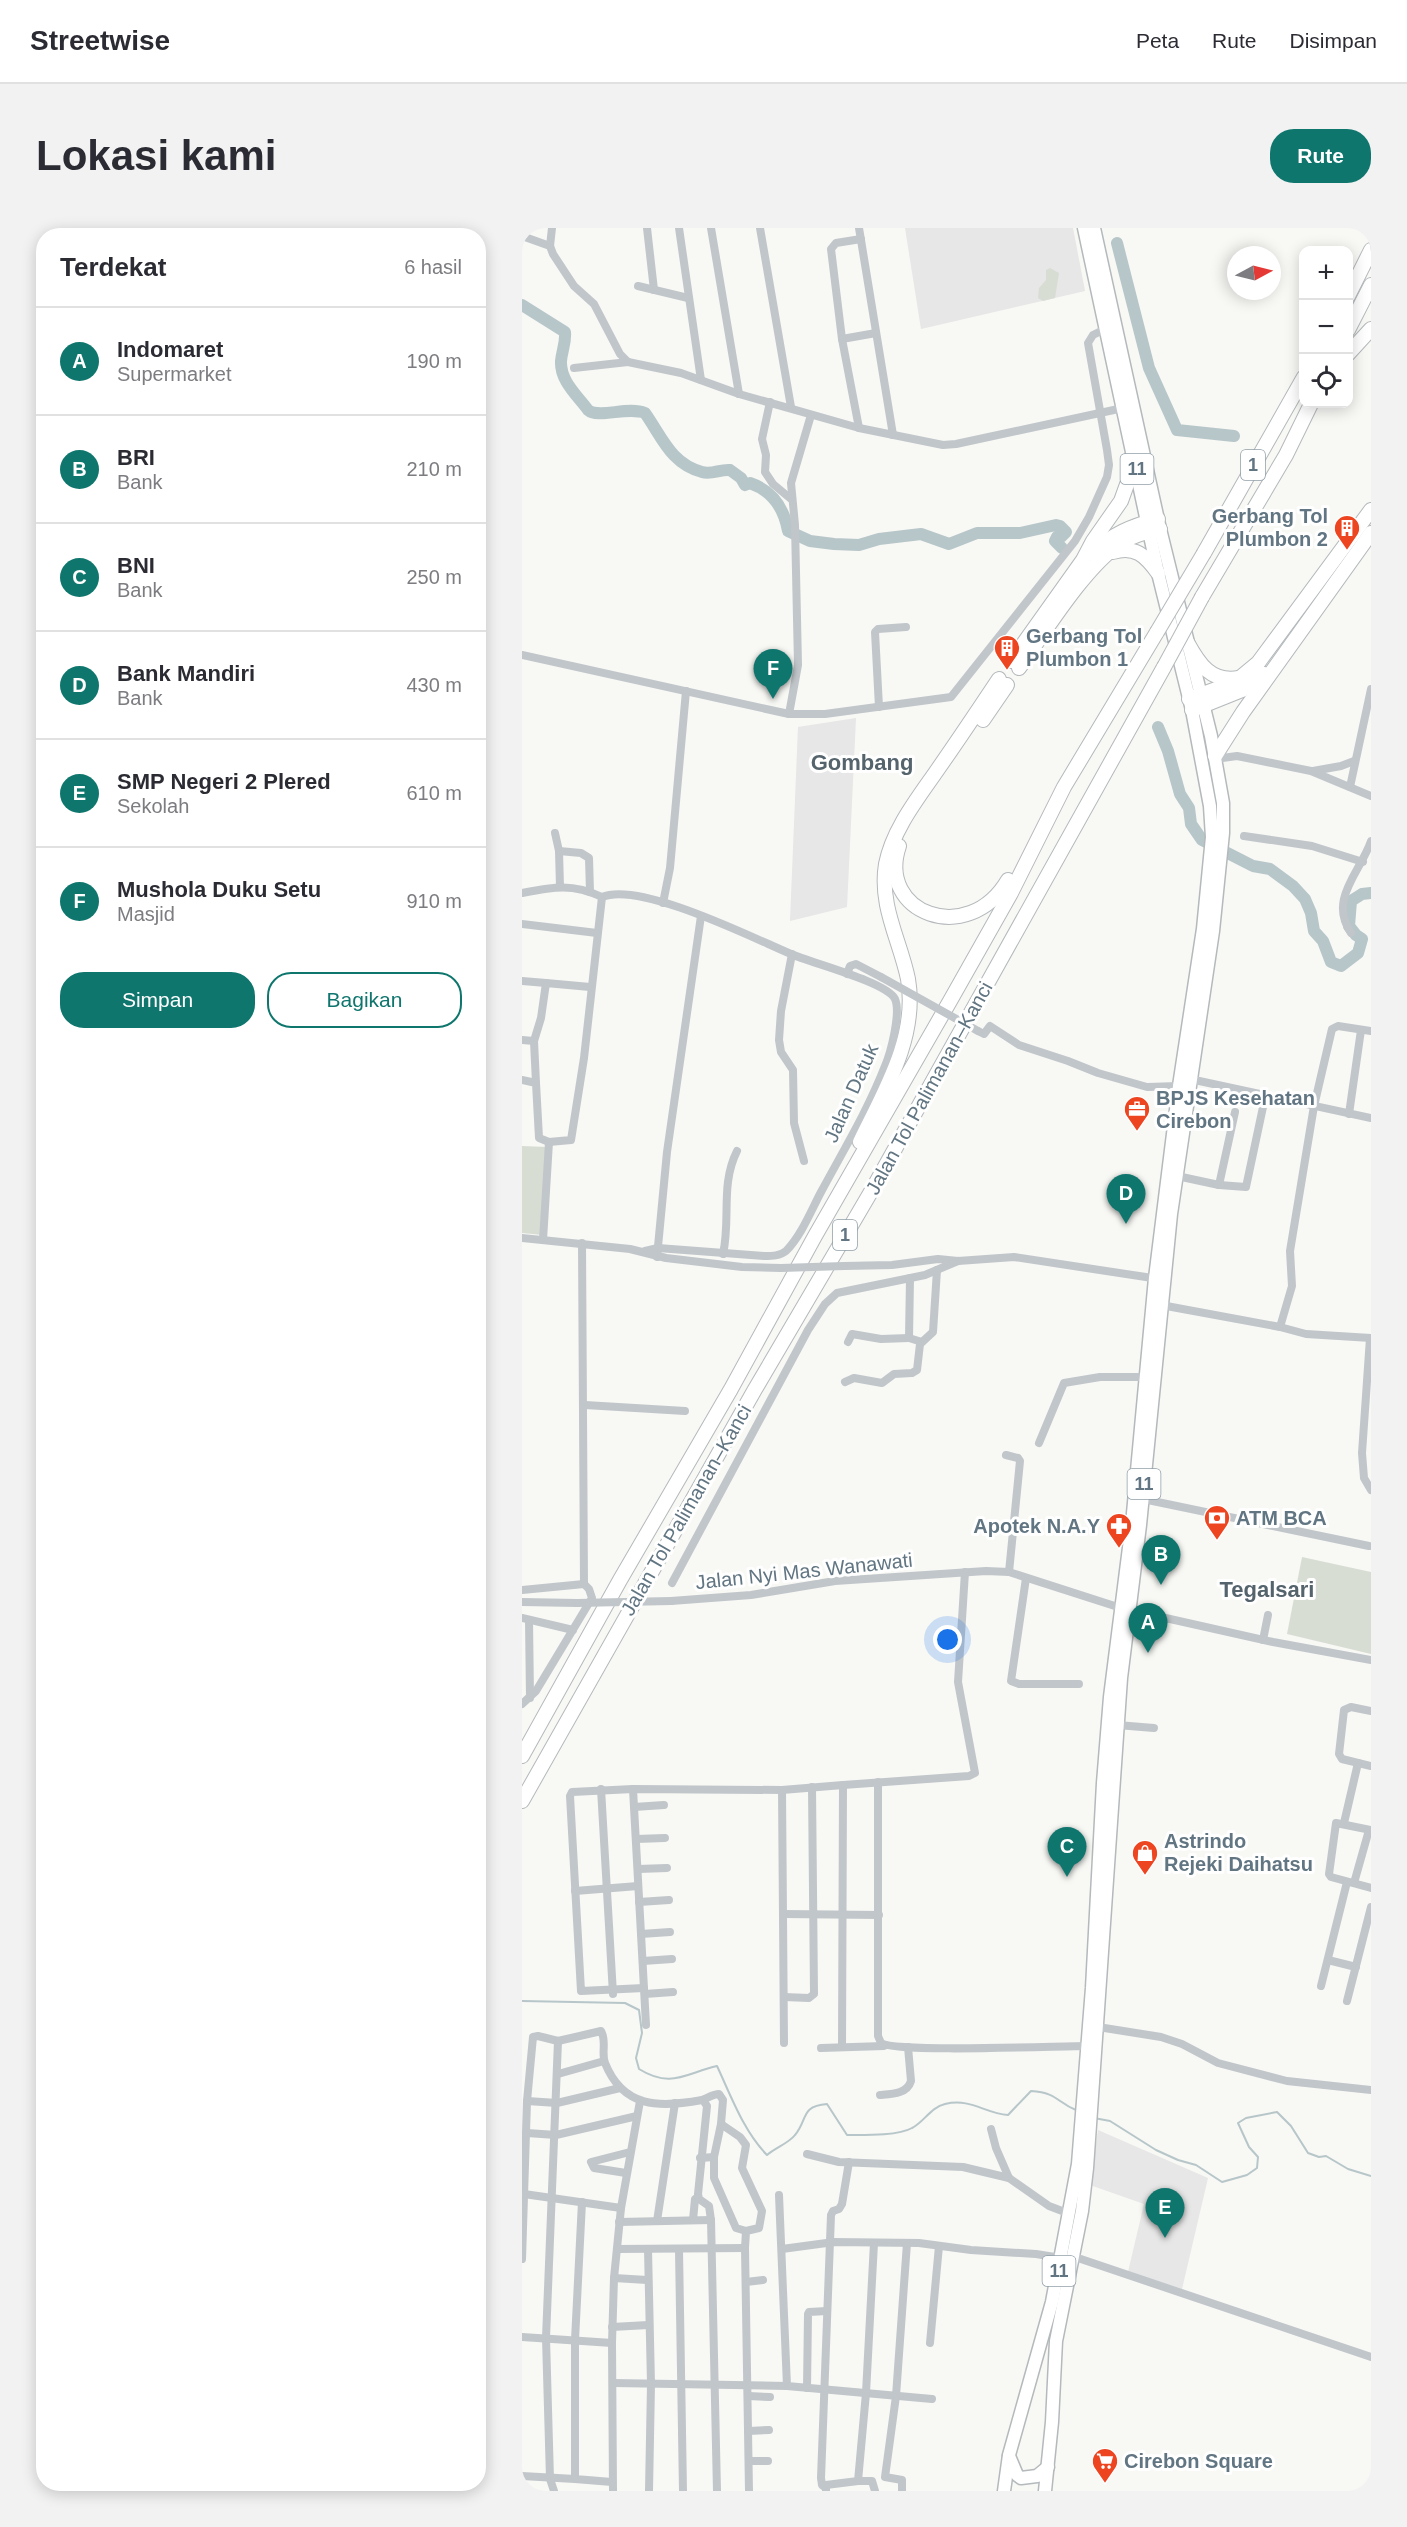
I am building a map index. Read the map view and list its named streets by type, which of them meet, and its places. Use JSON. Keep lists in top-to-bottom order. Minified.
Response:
{"streets":{"highway":["1","11","Jalan Tol Palimanan–Kanci"],"street":["Jalan Datuk","Jalan Nyi Mas Wanawati"]},"crossings":[["11","Jalan Nyi Mas Wanawati"]],"districts":["Gombang","Tegalsari"],"places":{"building":["Gerbang Tol Plumbon 2","Gerbang Tol Plumbon 1"],"office":["BPJS Kesehatan Cirebon"],"bank":["ATM BCA"],"pharmacy":["Apotek N.A.Y"],"shop":["Astrindo Rejeki Daihatsu"],"supermarket":["Cirebon Square"]},"north":"right","page":{"header":"Streetwise","nav":["Peta","Rute","Disimpan"],"buttons":["Rute",["Simpan","Bagikan"]],"title":"Lokasi kami","heading":["Terdekat","6 hasil"],"map_buttons":["+","−"],"list":[{"mark":"A","name":"Indomaret","note":"Supermarket","value":"190 m"},{"mark":"B","name":"BRI","note":"Bank","value":"210 m"},{"mark":"C","name":"BNI","note":"Bank","value":"250 m"},{"mark":"D","name":"Bank Mandiri","note":"Bank","value":"430 m"},{"mark":"E","name":"SMP Negeri 2 Plered","note":"Sekolah","value":"610 m"},{"mark":"F","name":"Mushola Duku Setu","note":"Masjid","value":"910 m"}],"pins":["F","D","B","A","C","E"]}}
